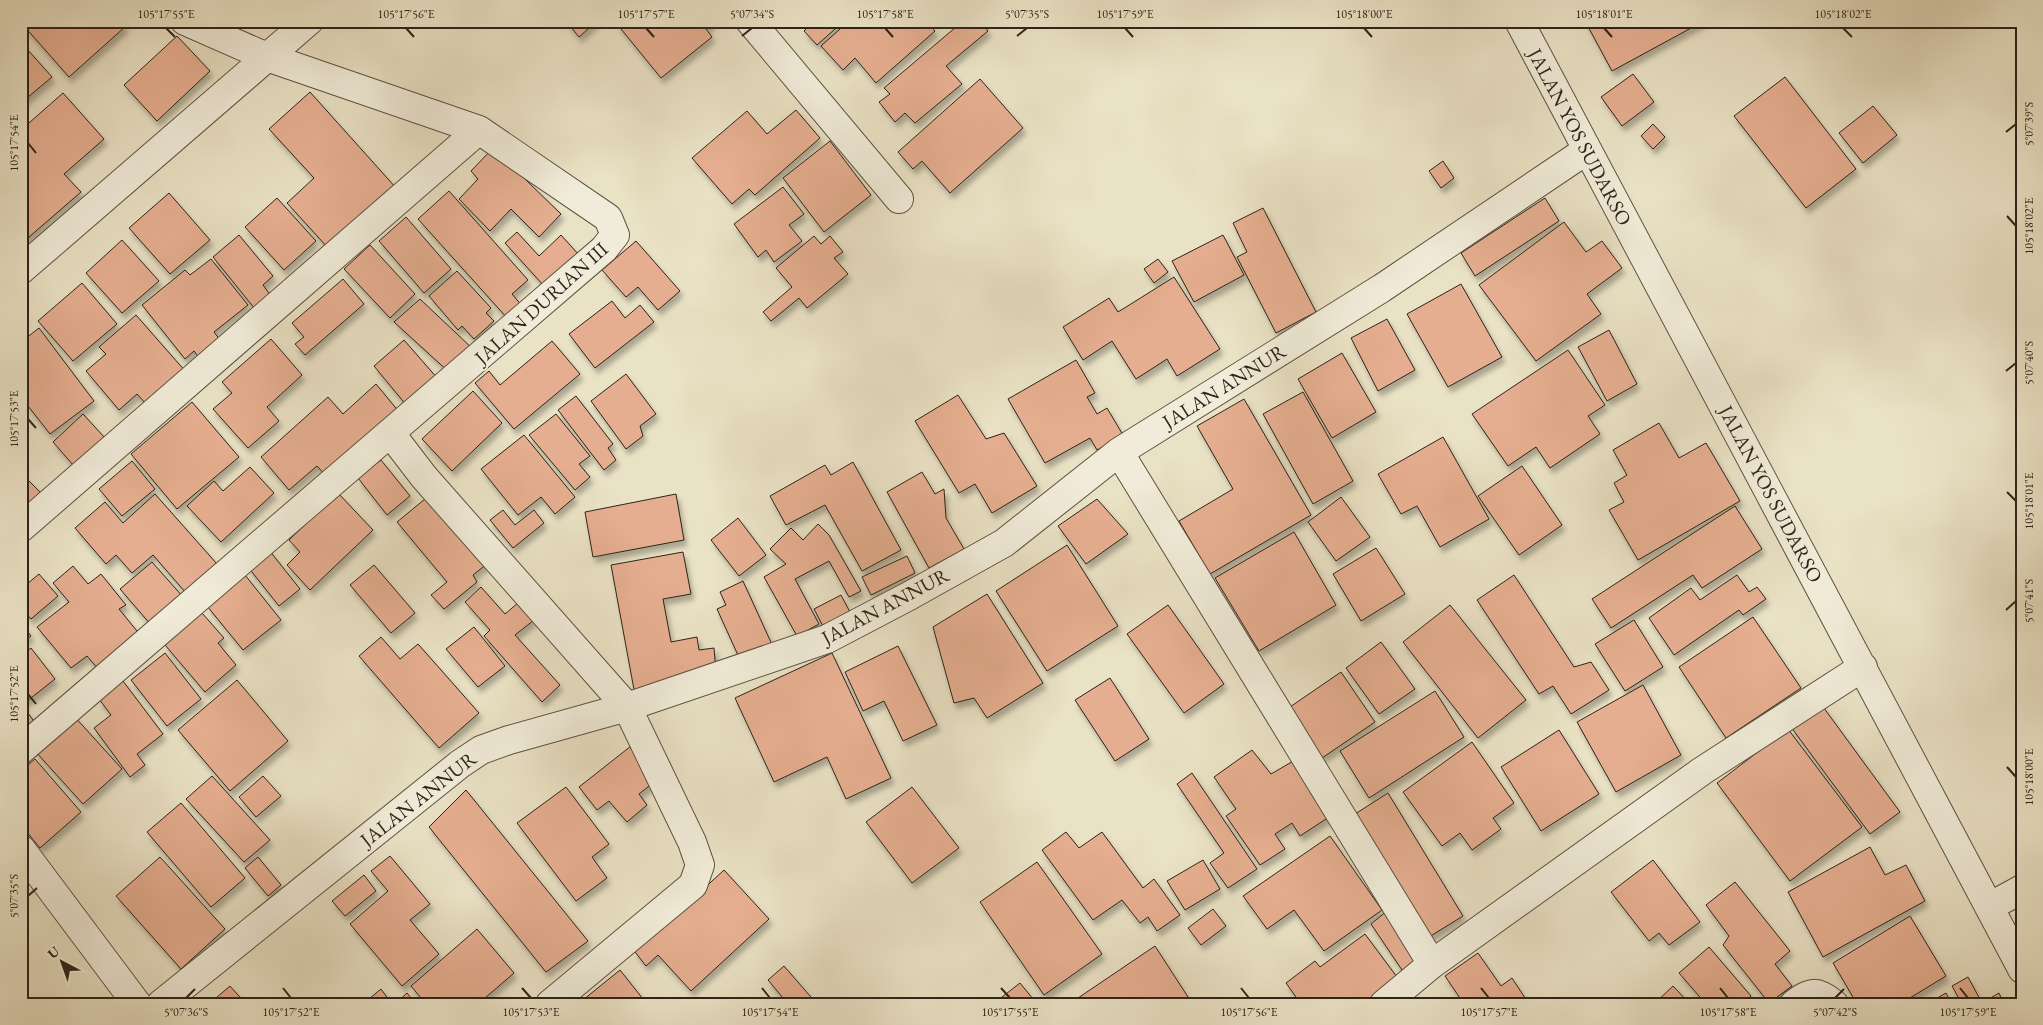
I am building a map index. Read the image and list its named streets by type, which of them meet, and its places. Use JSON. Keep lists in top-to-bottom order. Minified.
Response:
{"streets":{"street":["JALAN YOS SUDARSO","JALAN DURIAN III","JALAN ANNUR"]},"crossings":[["JALAN YOS SUDARSO","JALAN ANNUR"]],"north":"top left","coordinates":["105°17'55\"E","105°17'56\"E","105°17'57\"E","5°07'34\"S","105°17'58\"E","5°07'35\"S","105°17'59\"E","105°18'00\"E","105°18'01\"E","105°18'02\"E","5°07'39\"S","105°17'54\"E","5°07'40\"S","105°17'53\"E","5°07'41\"S","105°17'52\"E","5°07'36\"S","5°07'42\"S"]}
